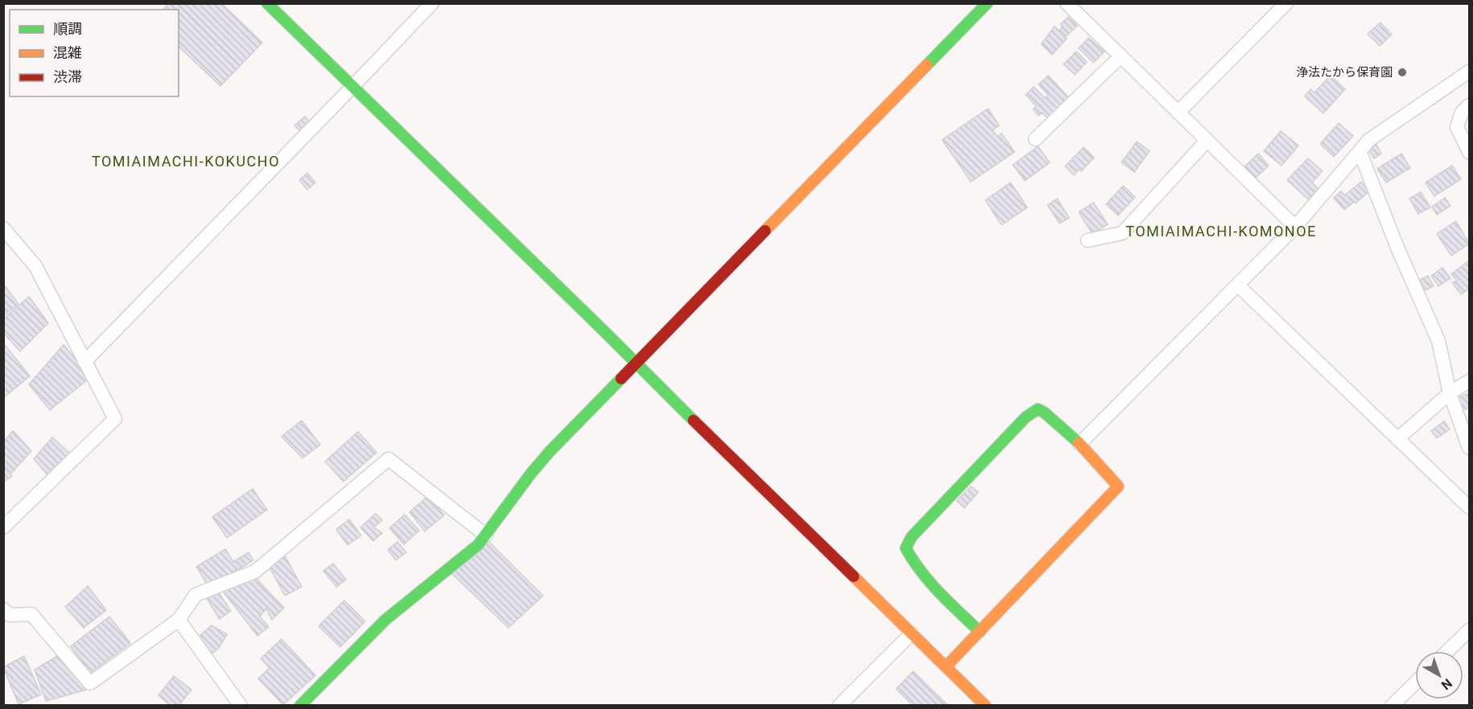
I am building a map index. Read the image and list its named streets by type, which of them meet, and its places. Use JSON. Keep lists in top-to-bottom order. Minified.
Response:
{"districts":["TOMIAIMACHI-KOKUCHO","TOMIAIMACHI-KOMONOE"],"places":["浄法たから保育園"],"legend":["順調","混雑","渋滞"],"north":"bottom right"}
